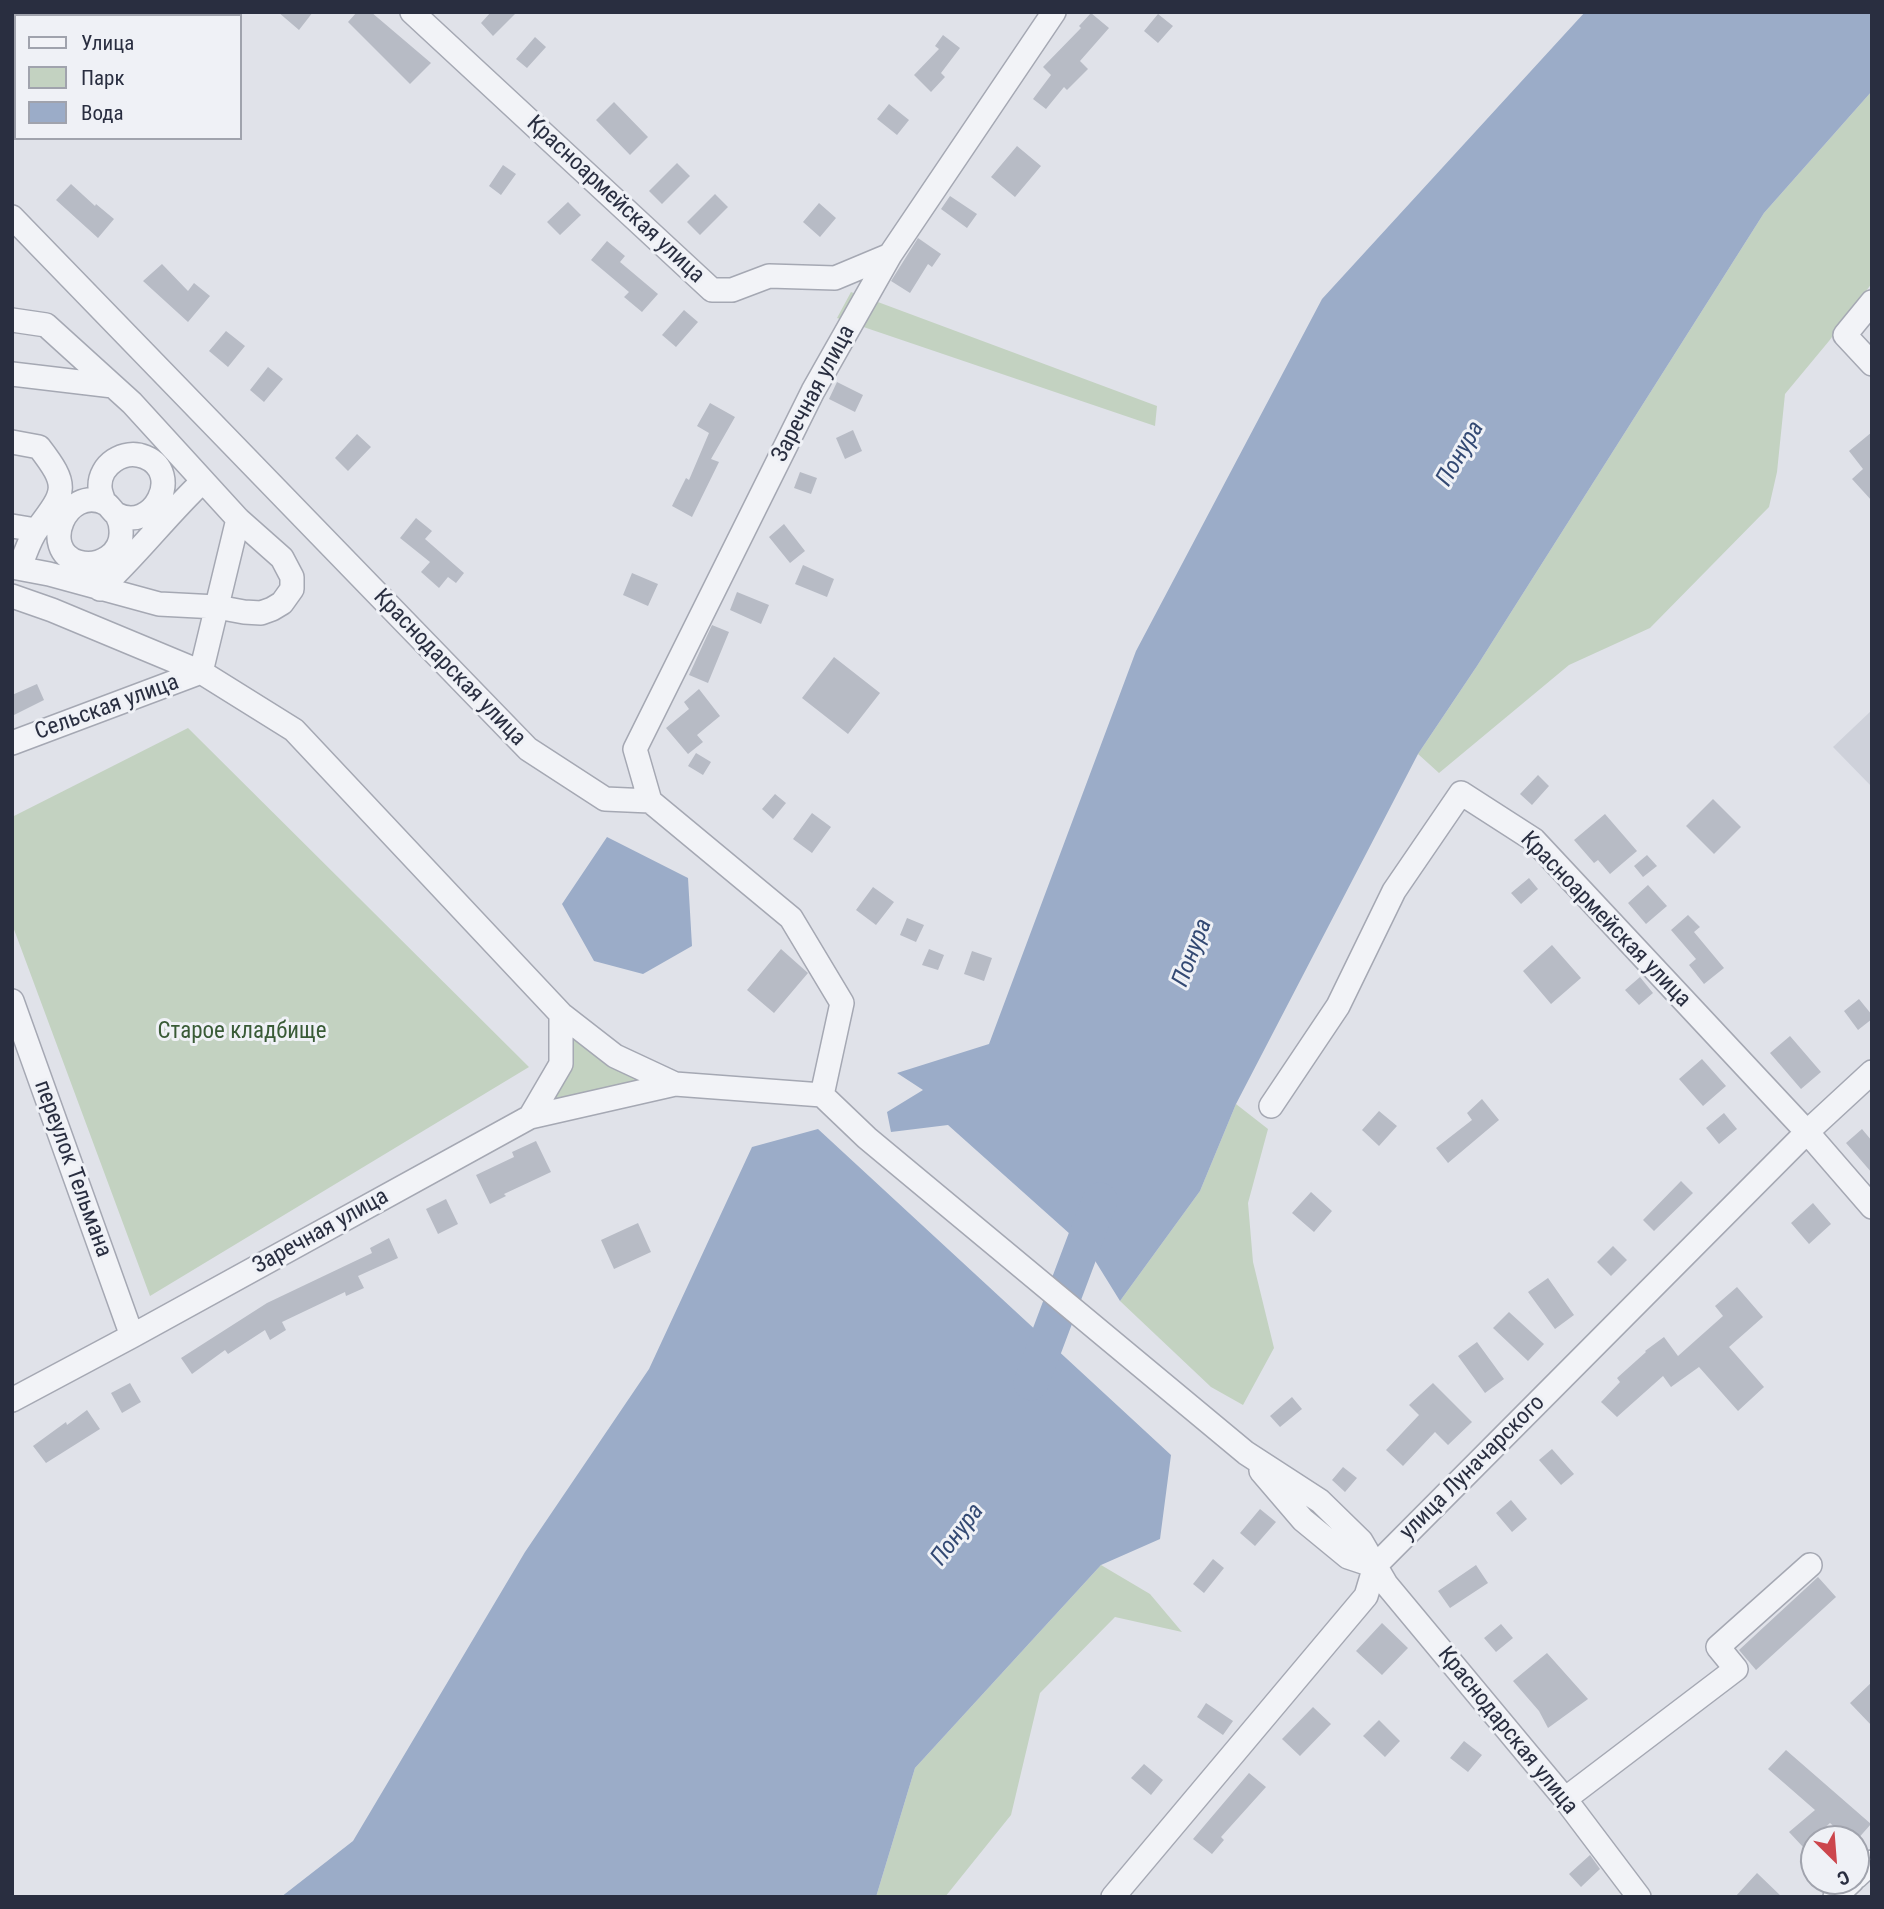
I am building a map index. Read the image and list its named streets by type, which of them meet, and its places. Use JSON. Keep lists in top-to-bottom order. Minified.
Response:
{"streets":{"street":["Красноармейская улица","Заречная улица","Краснодарская улица","Сельская улица","переулок Тельмана","улица Луначарского"]},"crossings":[["Красноармейская улица","Заречная улица"],["Красноармейская улица","улица Луначарского"],["Заречная улица","Краснодарская улица"],["Заречная улица","переулок Тельмана"],["Краснодарская улица","улица Луначарского"]],"water":["Понура"],"parks":["Старое кладбище"],"legend":["Улица","Парк","Вода"],"north":"bottom right"}
